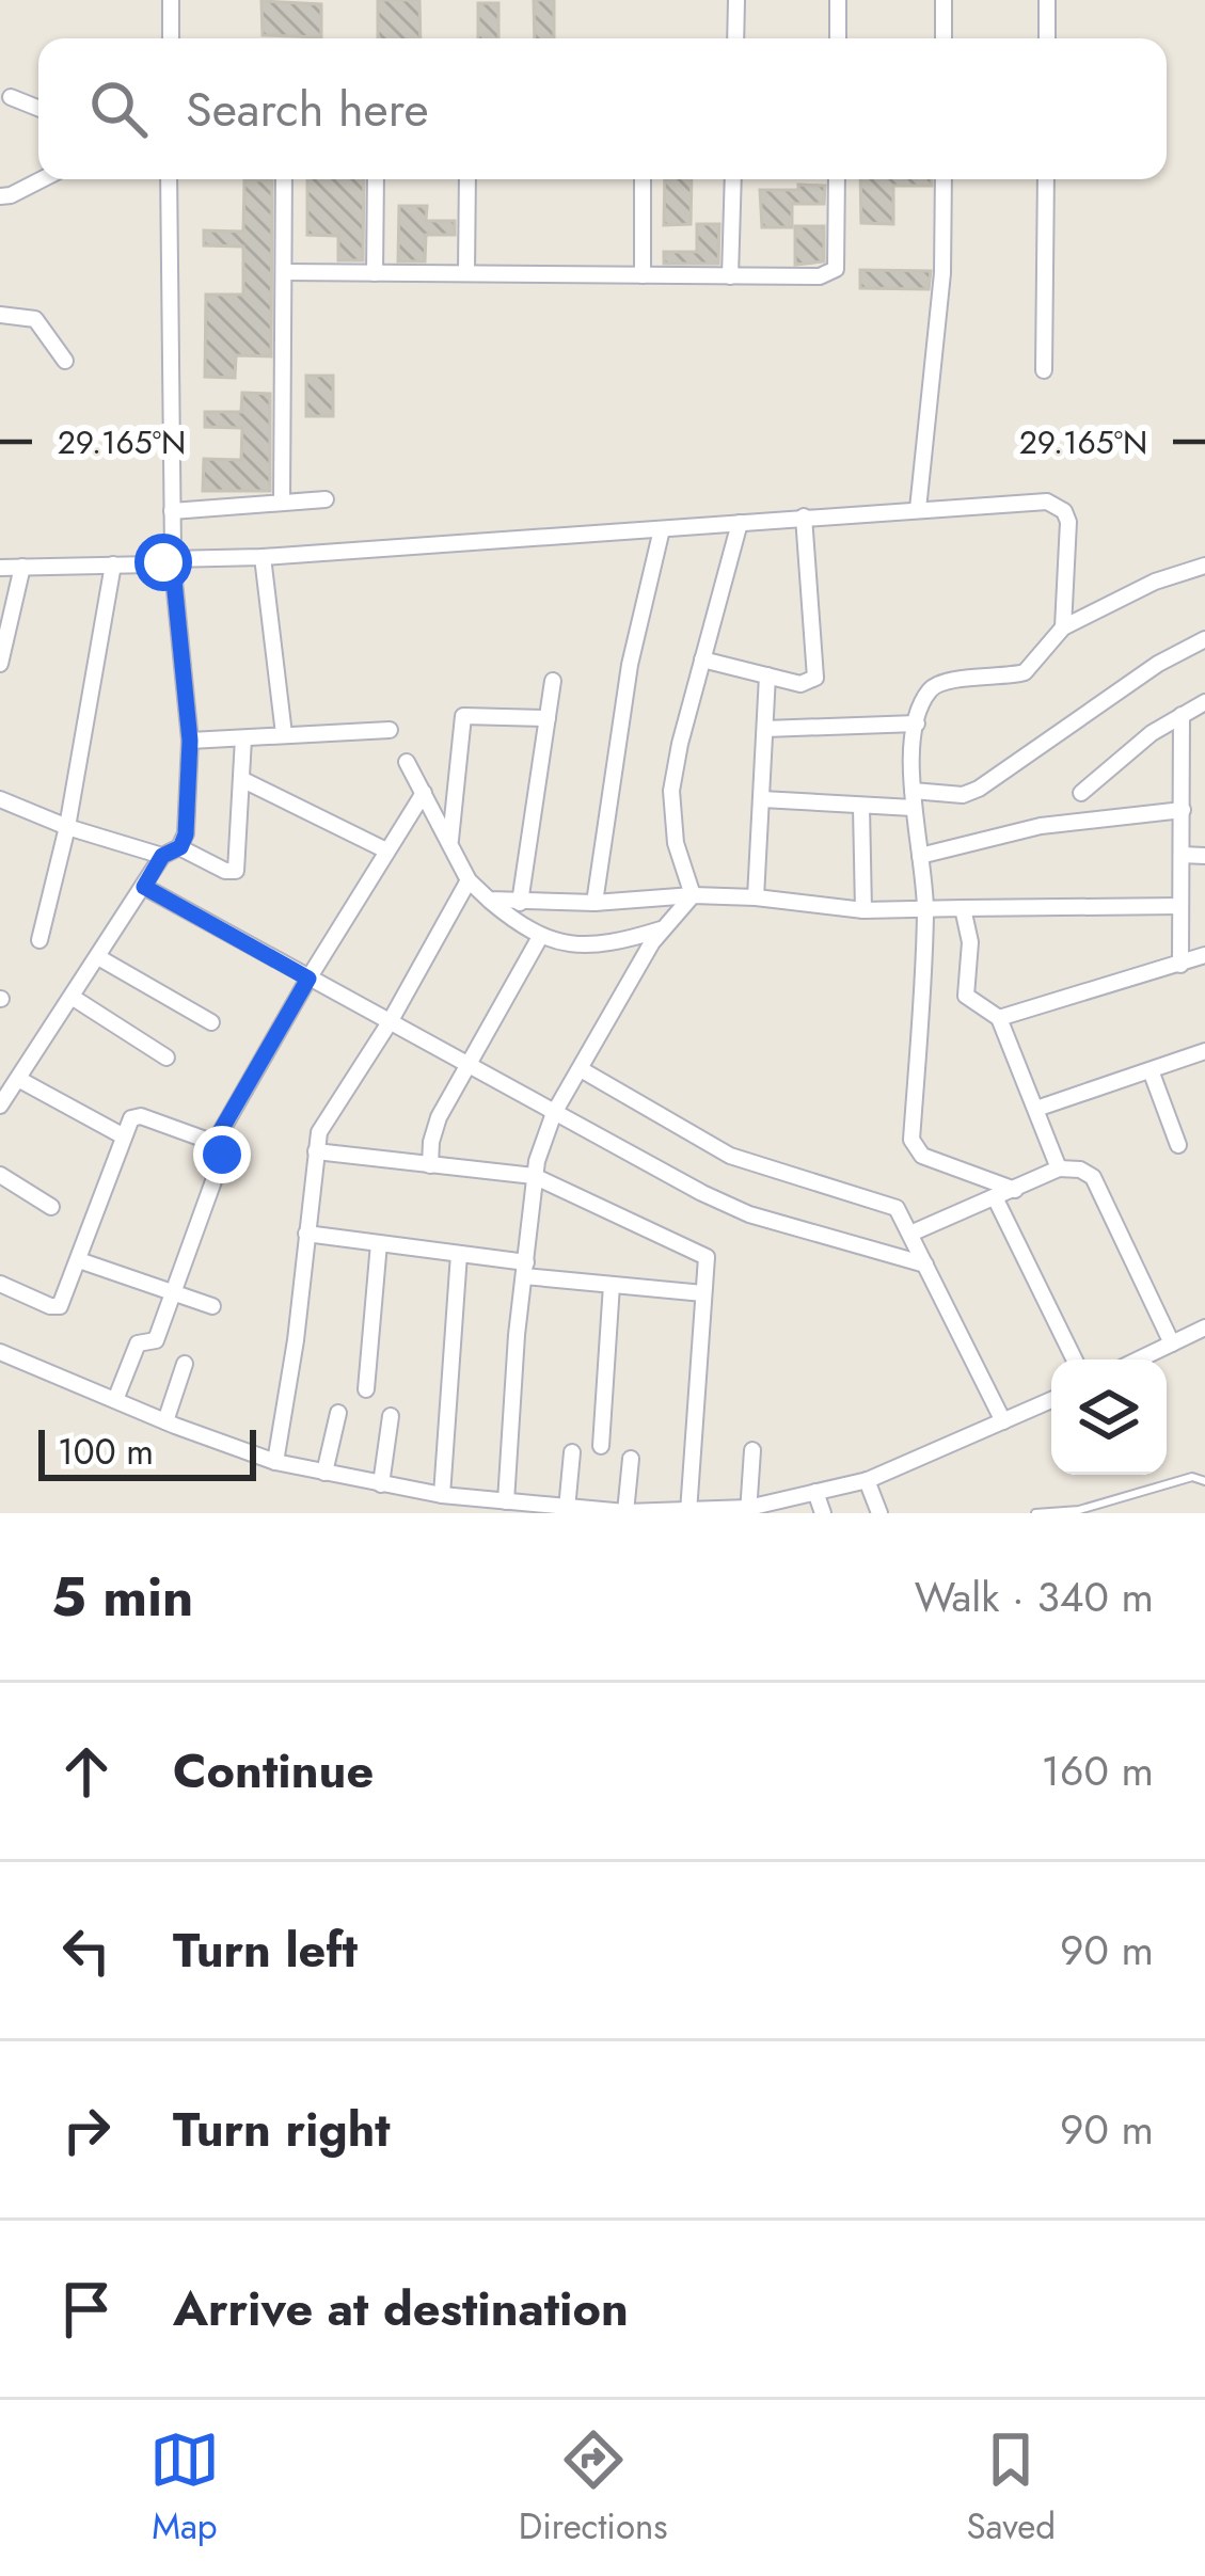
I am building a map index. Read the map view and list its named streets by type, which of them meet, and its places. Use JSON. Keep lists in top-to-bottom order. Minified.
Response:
{"scale_bar":"100 m","page":{"search":"Search here","scale":"100 m","heading":["5 min","Walk · 340 m"],"list":[["Continue","160 m"],["Turn left","90 m"],["Turn right","90 m"],"Arrive at destination"],"nav":["Map","Directions","Saved"]},"coordinates":["29.165°N"]}
